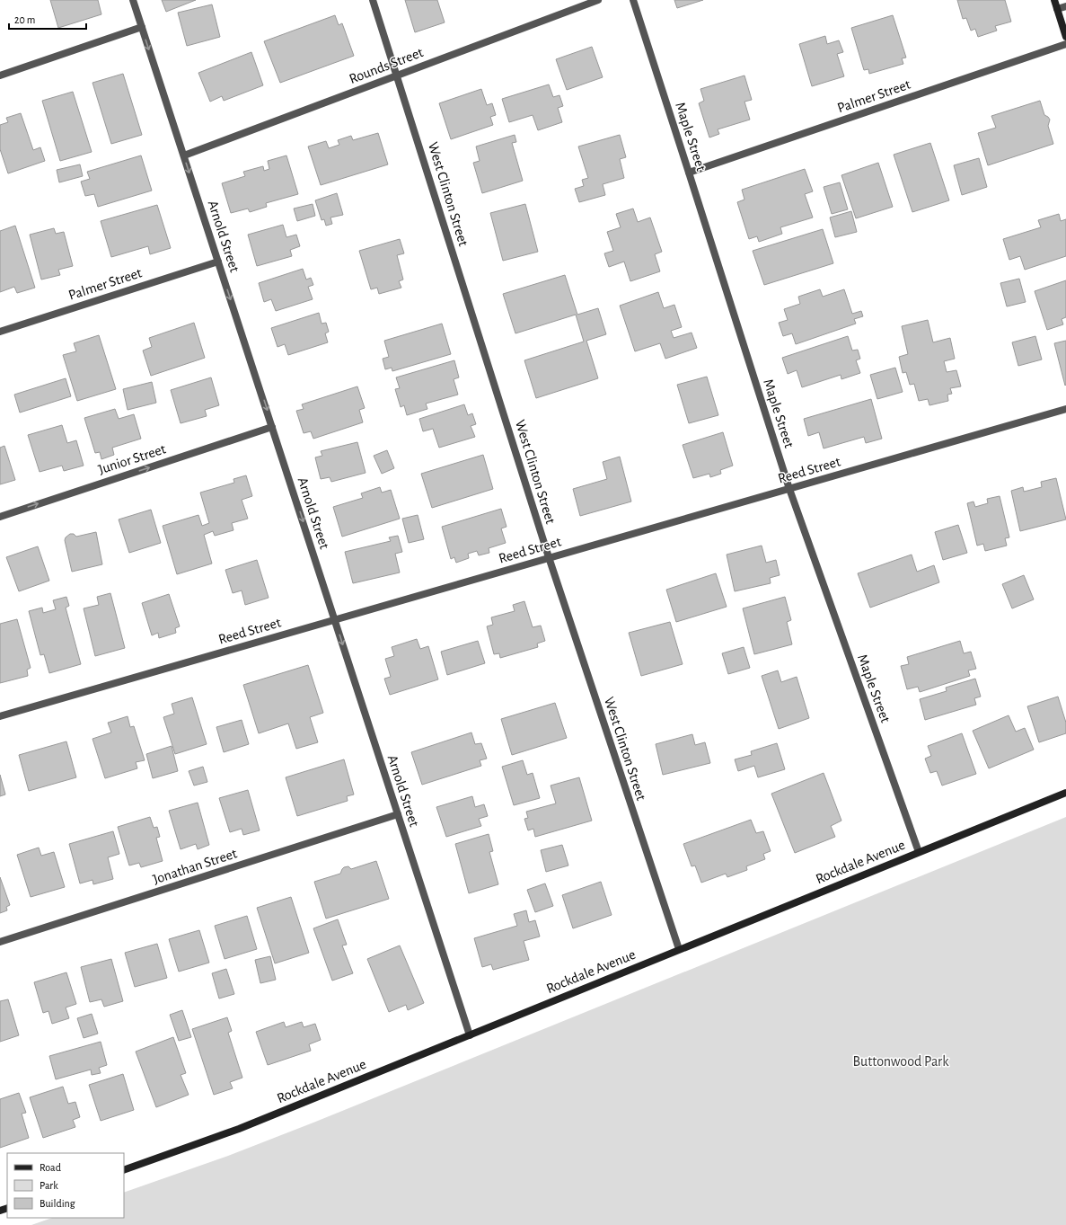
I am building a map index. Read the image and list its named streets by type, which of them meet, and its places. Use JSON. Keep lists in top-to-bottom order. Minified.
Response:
{"streets":{"main road":["Rockdale Avenue"],"street":["Rounds Street","Palmer Street","Maple Street","West Clinton Street","Arnold Street","Junior Street","Reed Street","Jonathan Street"]},"crossings":[["Rounds Street","West Clinton Street"],["Rounds Street","Arnold Street"],["Palmer Street","Maple Street"],["Palmer Street","Arnold Street"],["Maple Street","Reed Street"],["Maple Street","Rockdale Avenue"],["West Clinton Street","Reed Street"],["West Clinton Street","Rockdale Avenue"],["Arnold Street","Junior Street"],["Arnold Street","Reed Street"],["Arnold Street","Rockdale Avenue"],["Arnold Street","Jonathan Street"]],"one_way":["Arnold Street","Junior Street"],"parks":["Buttonwood Park"],"legend":["Road","Park","Building"],"scale_bar":"20 m"}
